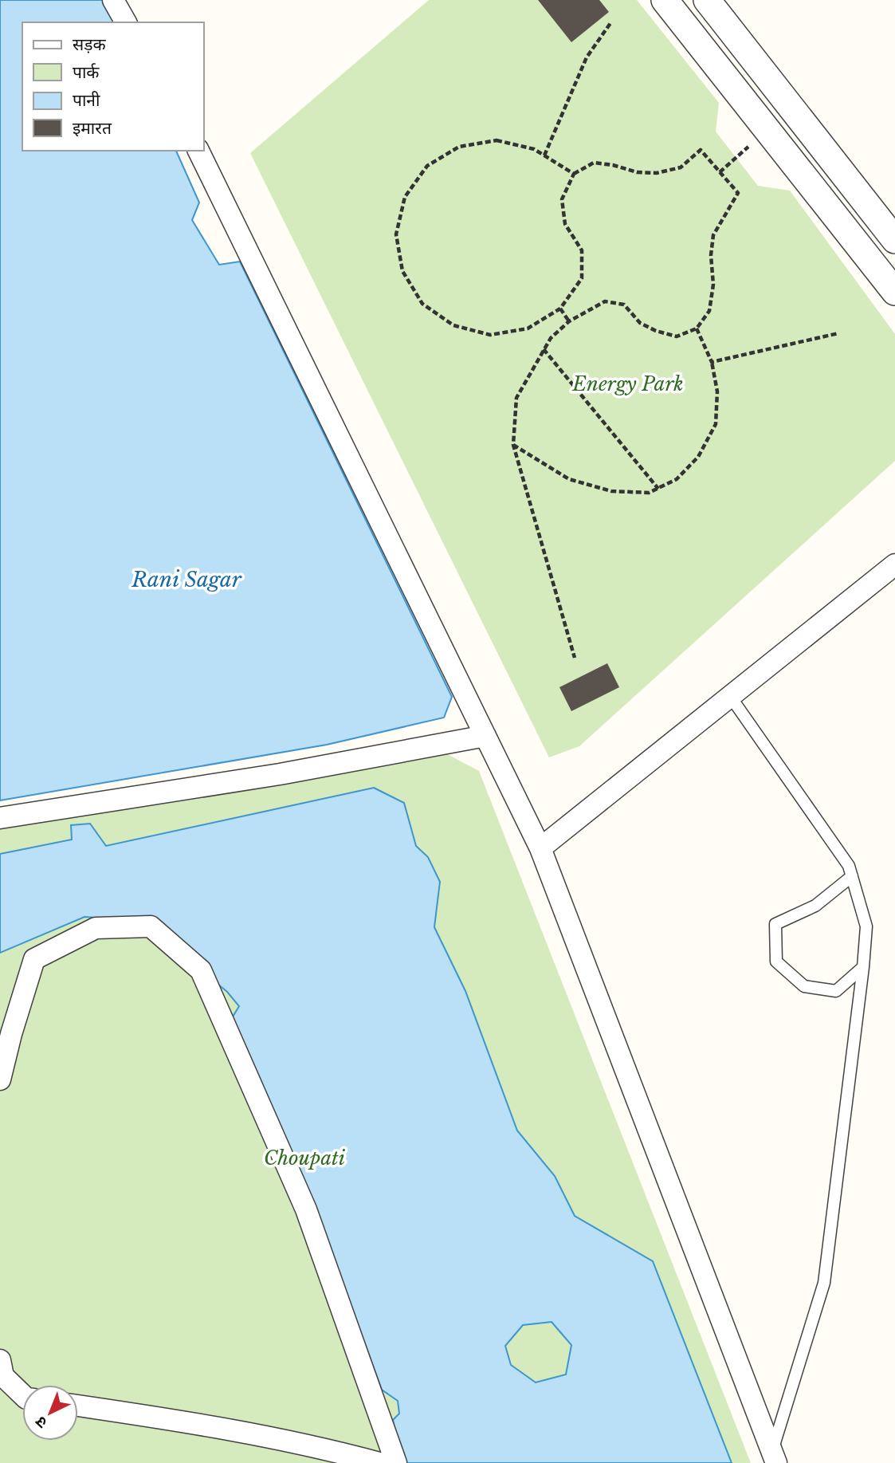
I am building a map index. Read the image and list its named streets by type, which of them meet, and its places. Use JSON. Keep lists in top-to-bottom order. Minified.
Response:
{"water":["Rani Sagar"],"parks":["Energy Park","Choupati"],"legend":["सड़क","पार्क","पानी","इमारत"],"north":"bottom left"}
